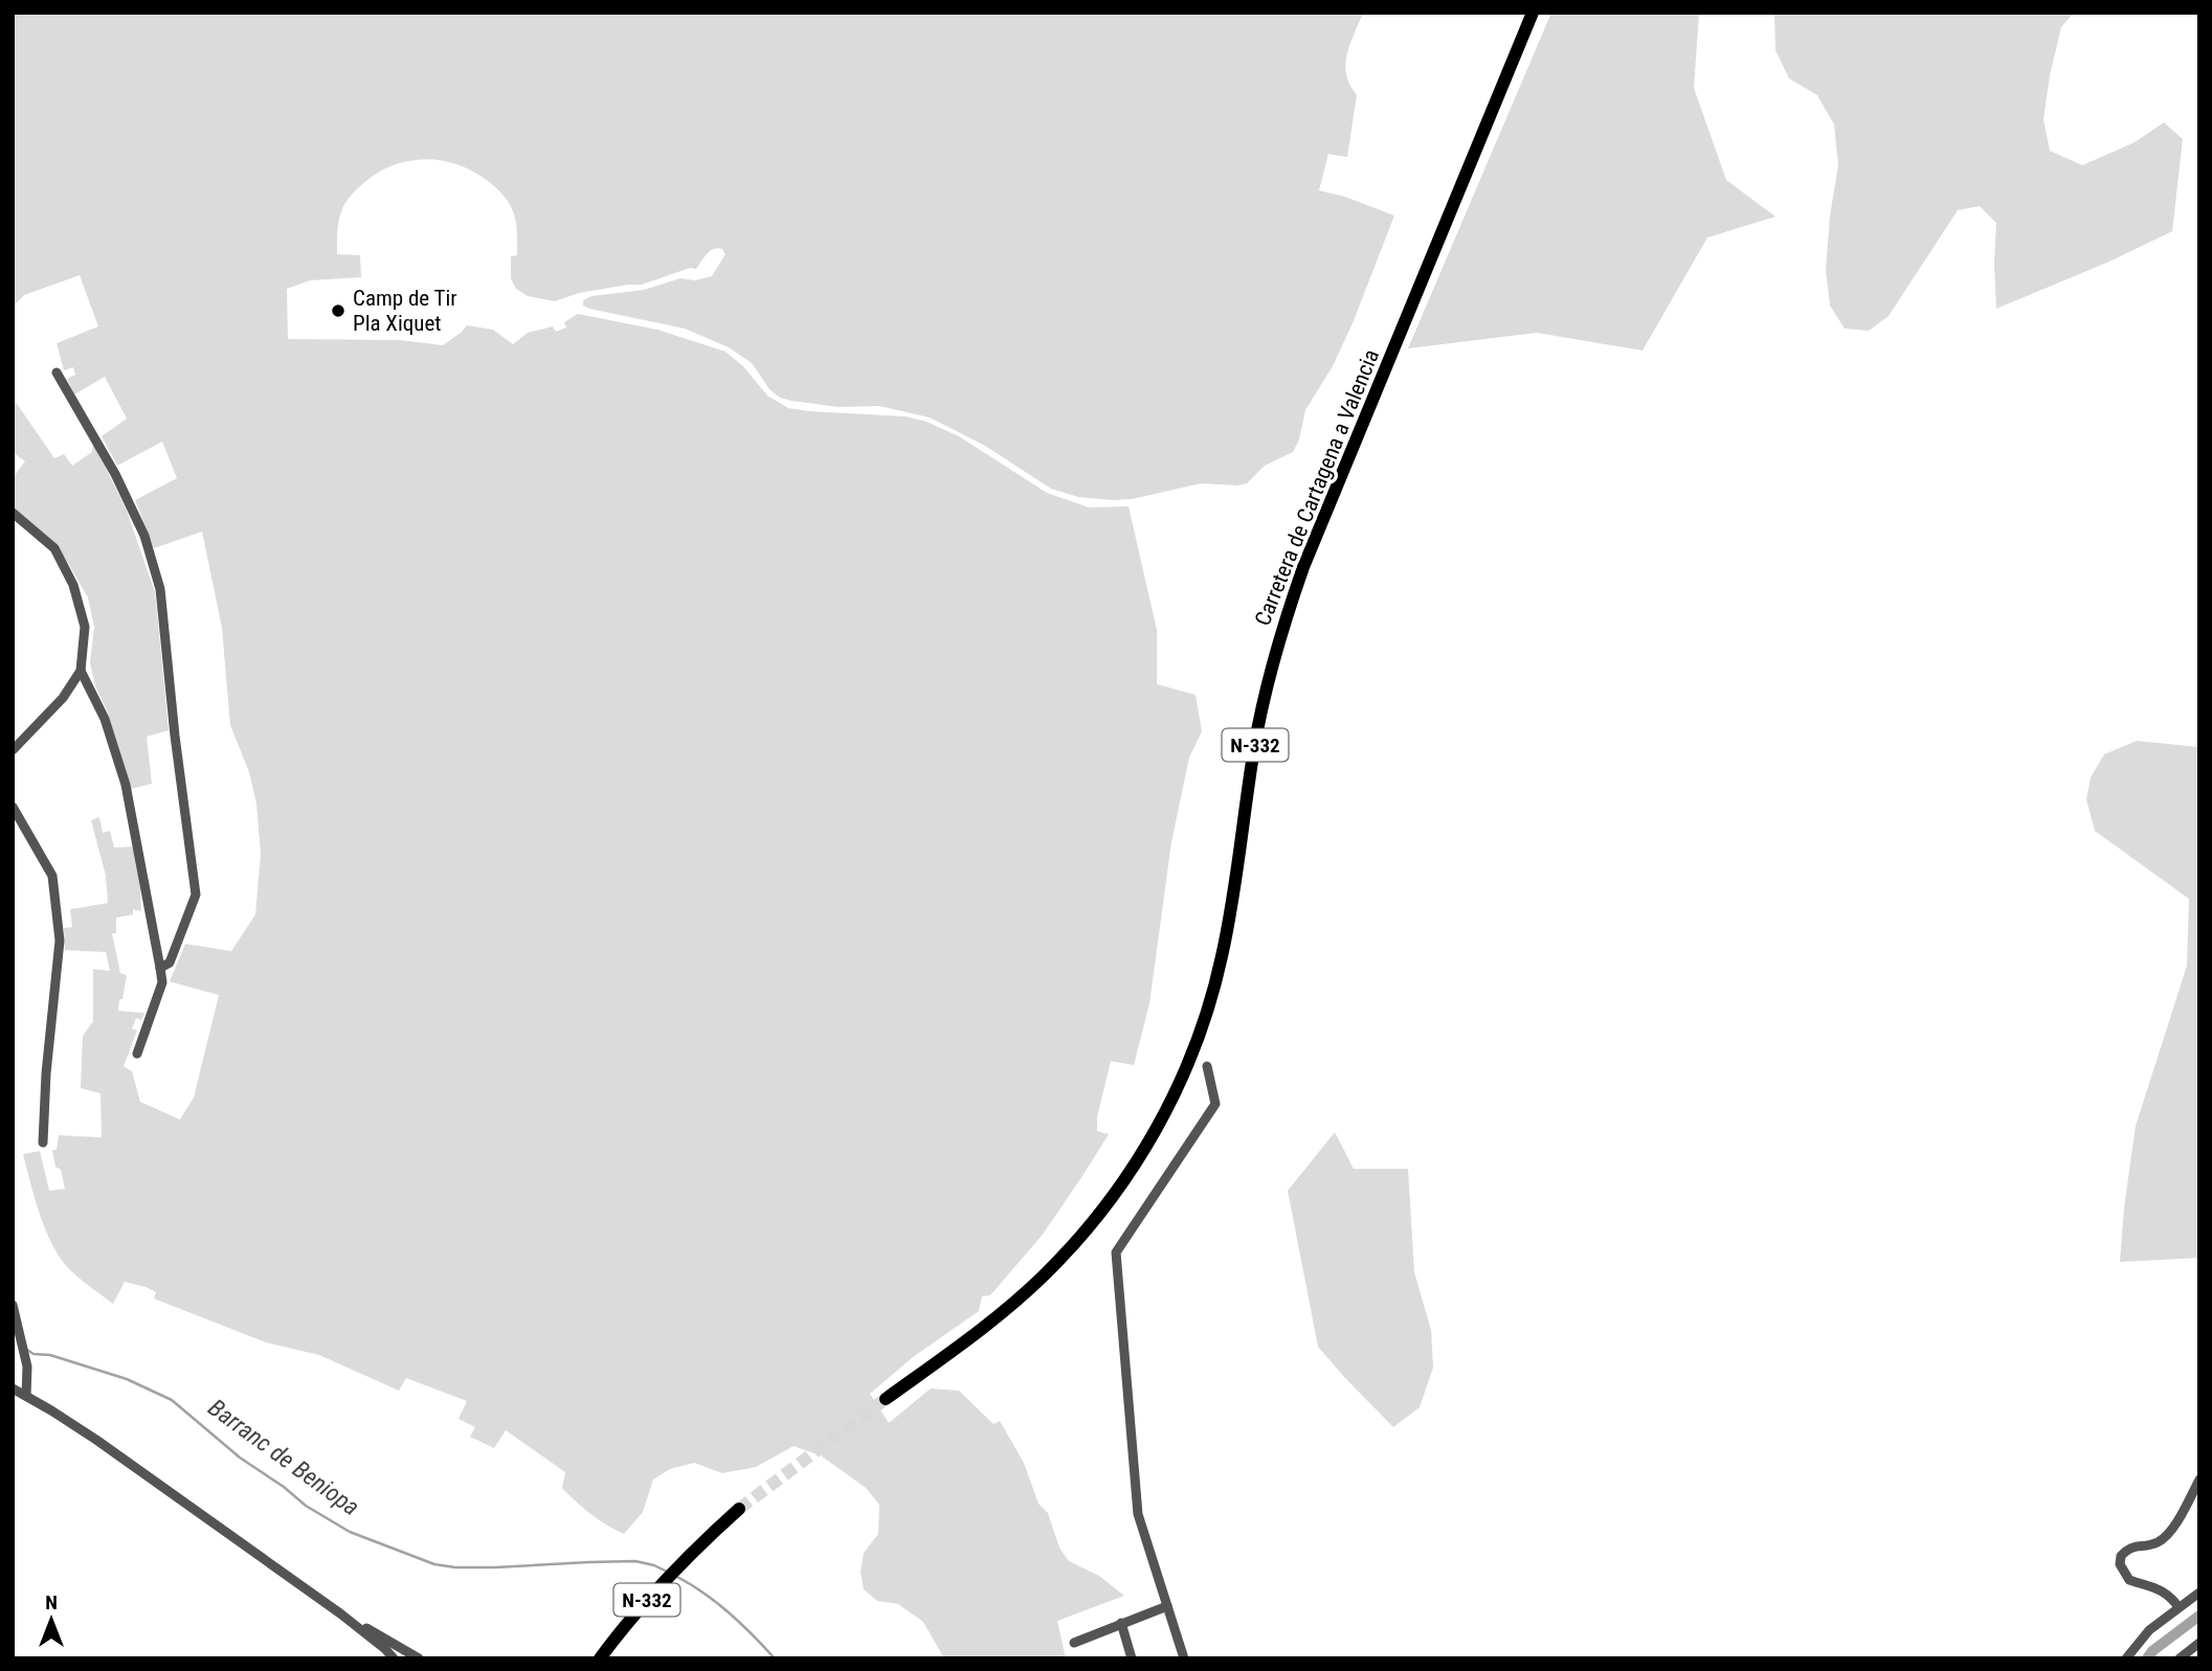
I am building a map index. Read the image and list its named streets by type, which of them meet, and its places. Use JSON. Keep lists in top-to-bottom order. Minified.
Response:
{"streets":{"highway":["Carretera de Cartagena a Valencia","N-332"]},"water":["Barranc de Beniopa"],"places":["Camp de Tir Pla Xiquet"],"north":"top"}
